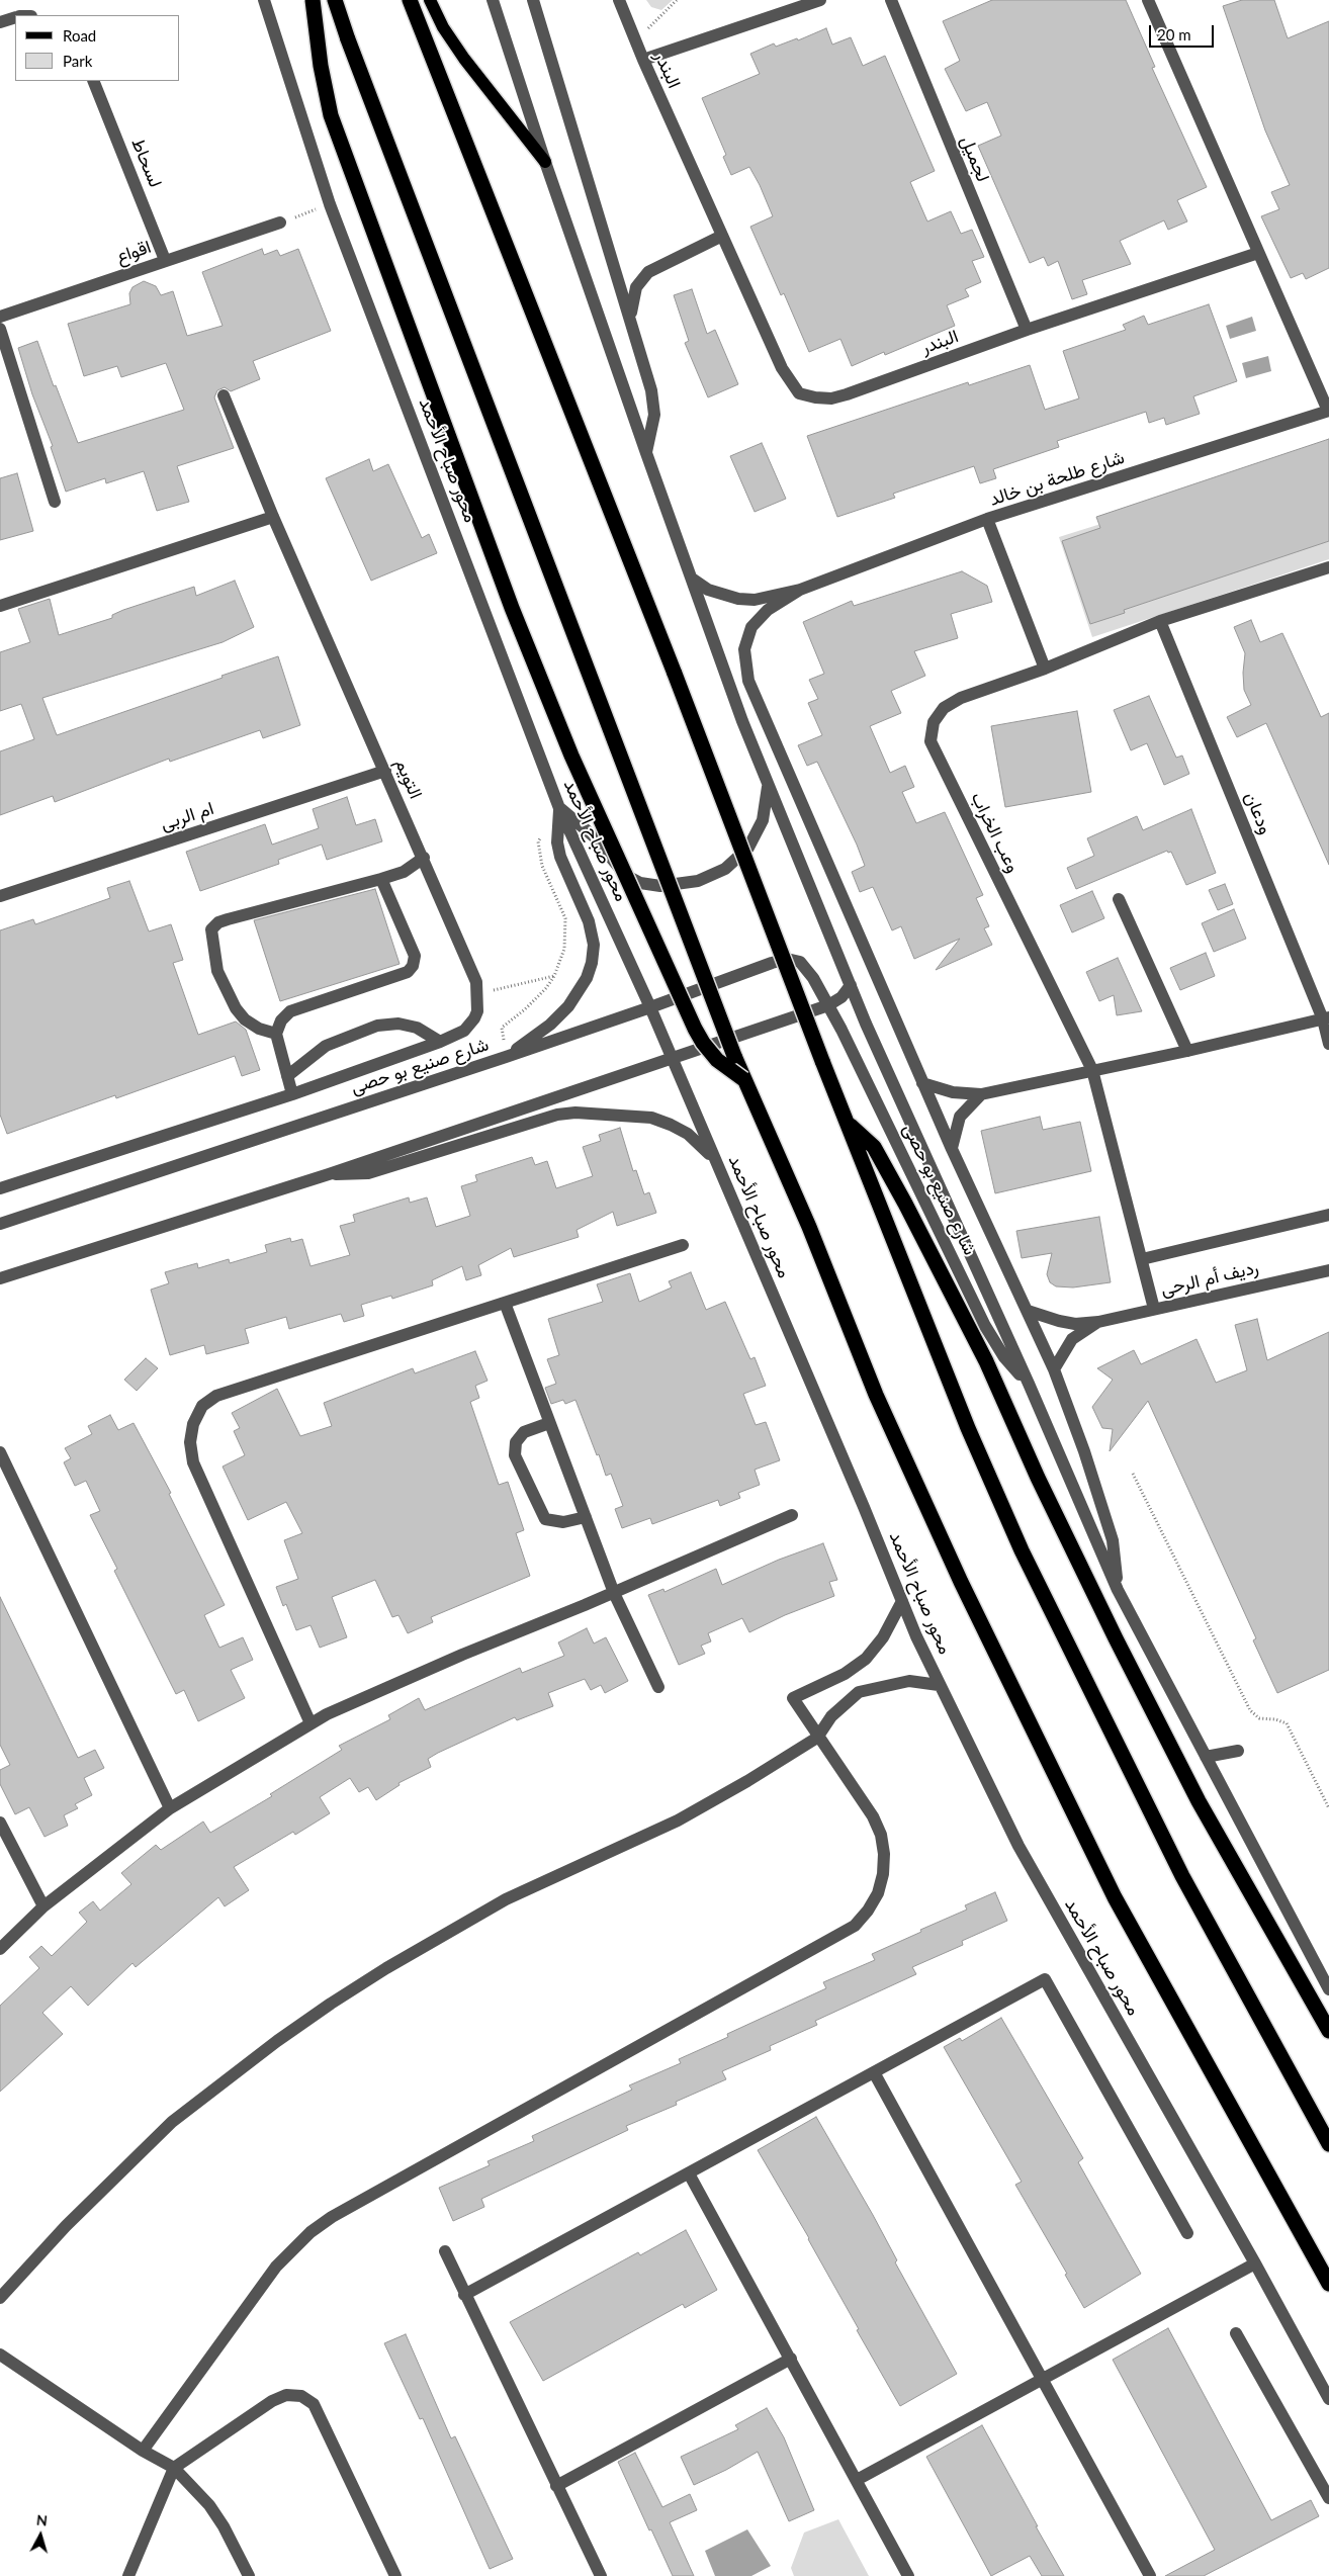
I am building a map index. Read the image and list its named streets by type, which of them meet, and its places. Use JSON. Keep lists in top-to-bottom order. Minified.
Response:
{"streets":{"street":["البندر","لجميل","لسحاط","اقواع","محور صباح الأحمد","شارع طلحة بن خالد","التويم","ودعان","ام الربى","وعب الخراب","شارع صنيع بو حصى","رديف أم الرحى"]},"crossings":[["البندر","لجميل"],["لسحاط","اقواع"],["محور صباح الأحمد","شارع صنيع بو حصى"],["التويم","ام الربى"],["التويم","شارع صنيع بو حصى"],["ودعان","وعب الخراب"],["وعب الخراب","رديف أم الرحى"]],"legend":["Road","Park"],"scale_bar":"20 m","north":"top"}
